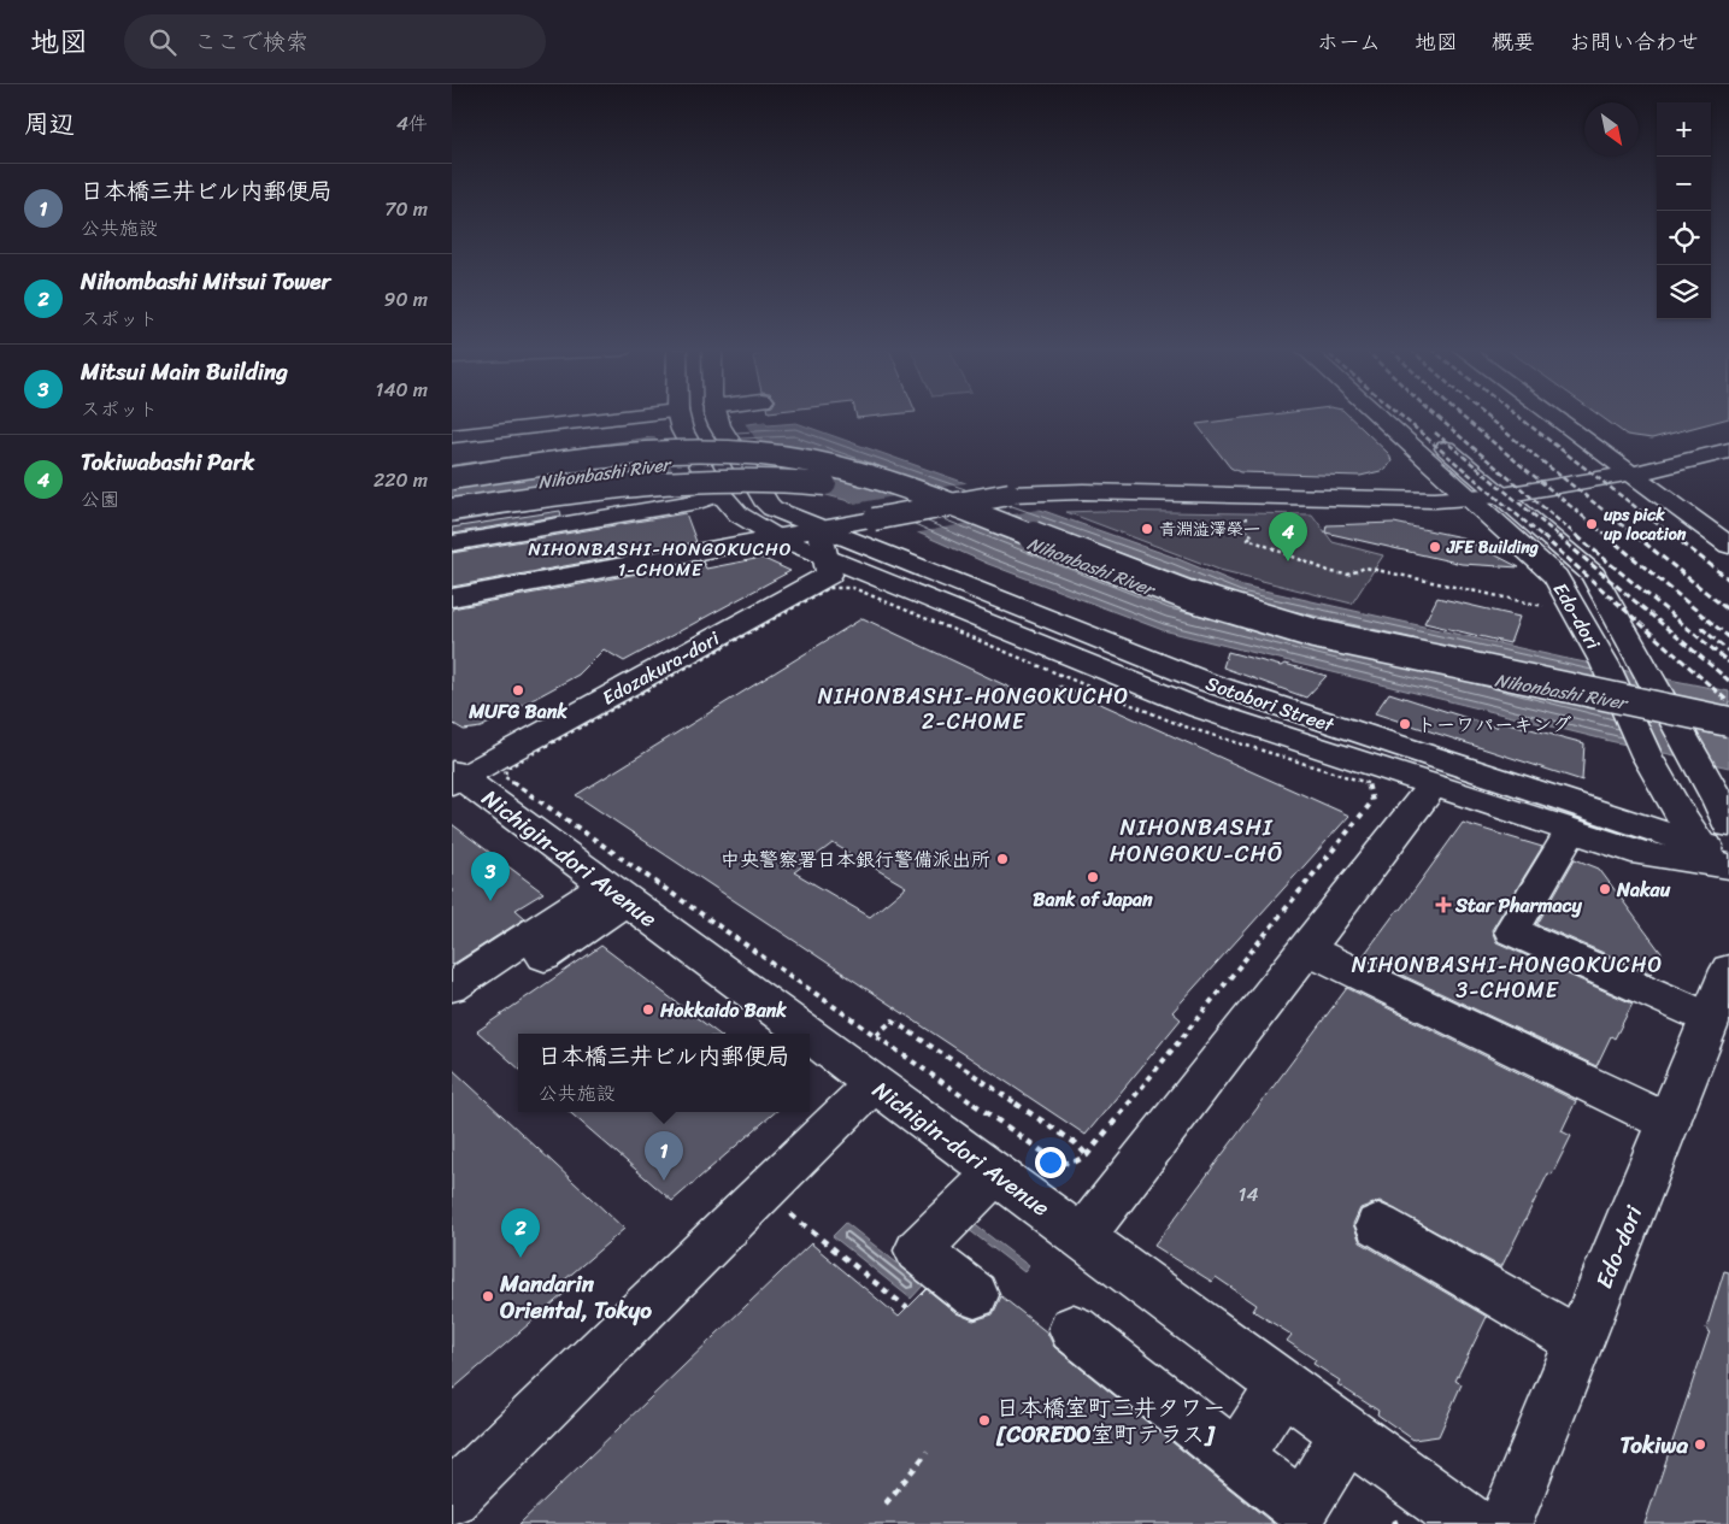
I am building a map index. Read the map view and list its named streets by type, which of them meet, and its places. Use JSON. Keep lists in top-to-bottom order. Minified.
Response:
{"streets":{"main road":["Edo-dori","Edozakura-dori","Sotobori Street","Nichigin-dori Avenue"]},"crossings":[["Edo-dori","Sotobori Street"],["Edozakura-dori","Sotobori Street"],["Edozakura-dori","Nichigin-dori Avenue"]],"districts":["NIHONBASHI-HONGOKUCHO 1-CHOME","NIHONBASHI-HONGOKUCHO 2-CHOME","NIHONBASHI HONGOKU-CHŌ","NIHONBASHI-HONGOKUCHO 3-CHOME"],"water":["Nihonbashi River"],"places":{"other":["ups pick up location","青淵澁澤榮一","JFE Building","MUFG Bank","トーワパーキング","中央警察署日本銀行警備派出所","Bank of Japan","Nakau","Hokkaido Bank","Mandarin Oriental, Tokyo","日本橋室町三井タワー [COREDO室町テラス]","Tokiwa"],"health":["Star Pharmacy"]},"house_numbers":["14"],"north":"bottom right","page":{"header":"地図","search":"ここで検索","nav":["ホーム","地図","概要","お問い合わせ"],"heading":["周辺","4件"],"map_buttons":["+","−"],"list":[{"mark":"1","name":"日本橋三井ビル内郵便局","note":"公共施設","value":"70 m"},{"mark":"2","name":"Nihombashi Mitsui Tower","note":"スポット","value":"90 m"},{"mark":"3","name":"Mitsui Main Building","note":"スポット","value":"140 m"},{"mark":"4","name":"Tokiwabashi Park","note":"公園","value":"220 m"}],"pins":["4","3","1","2"],"popup":["日本橋三井ビル内郵便局","公共施設"]}}
